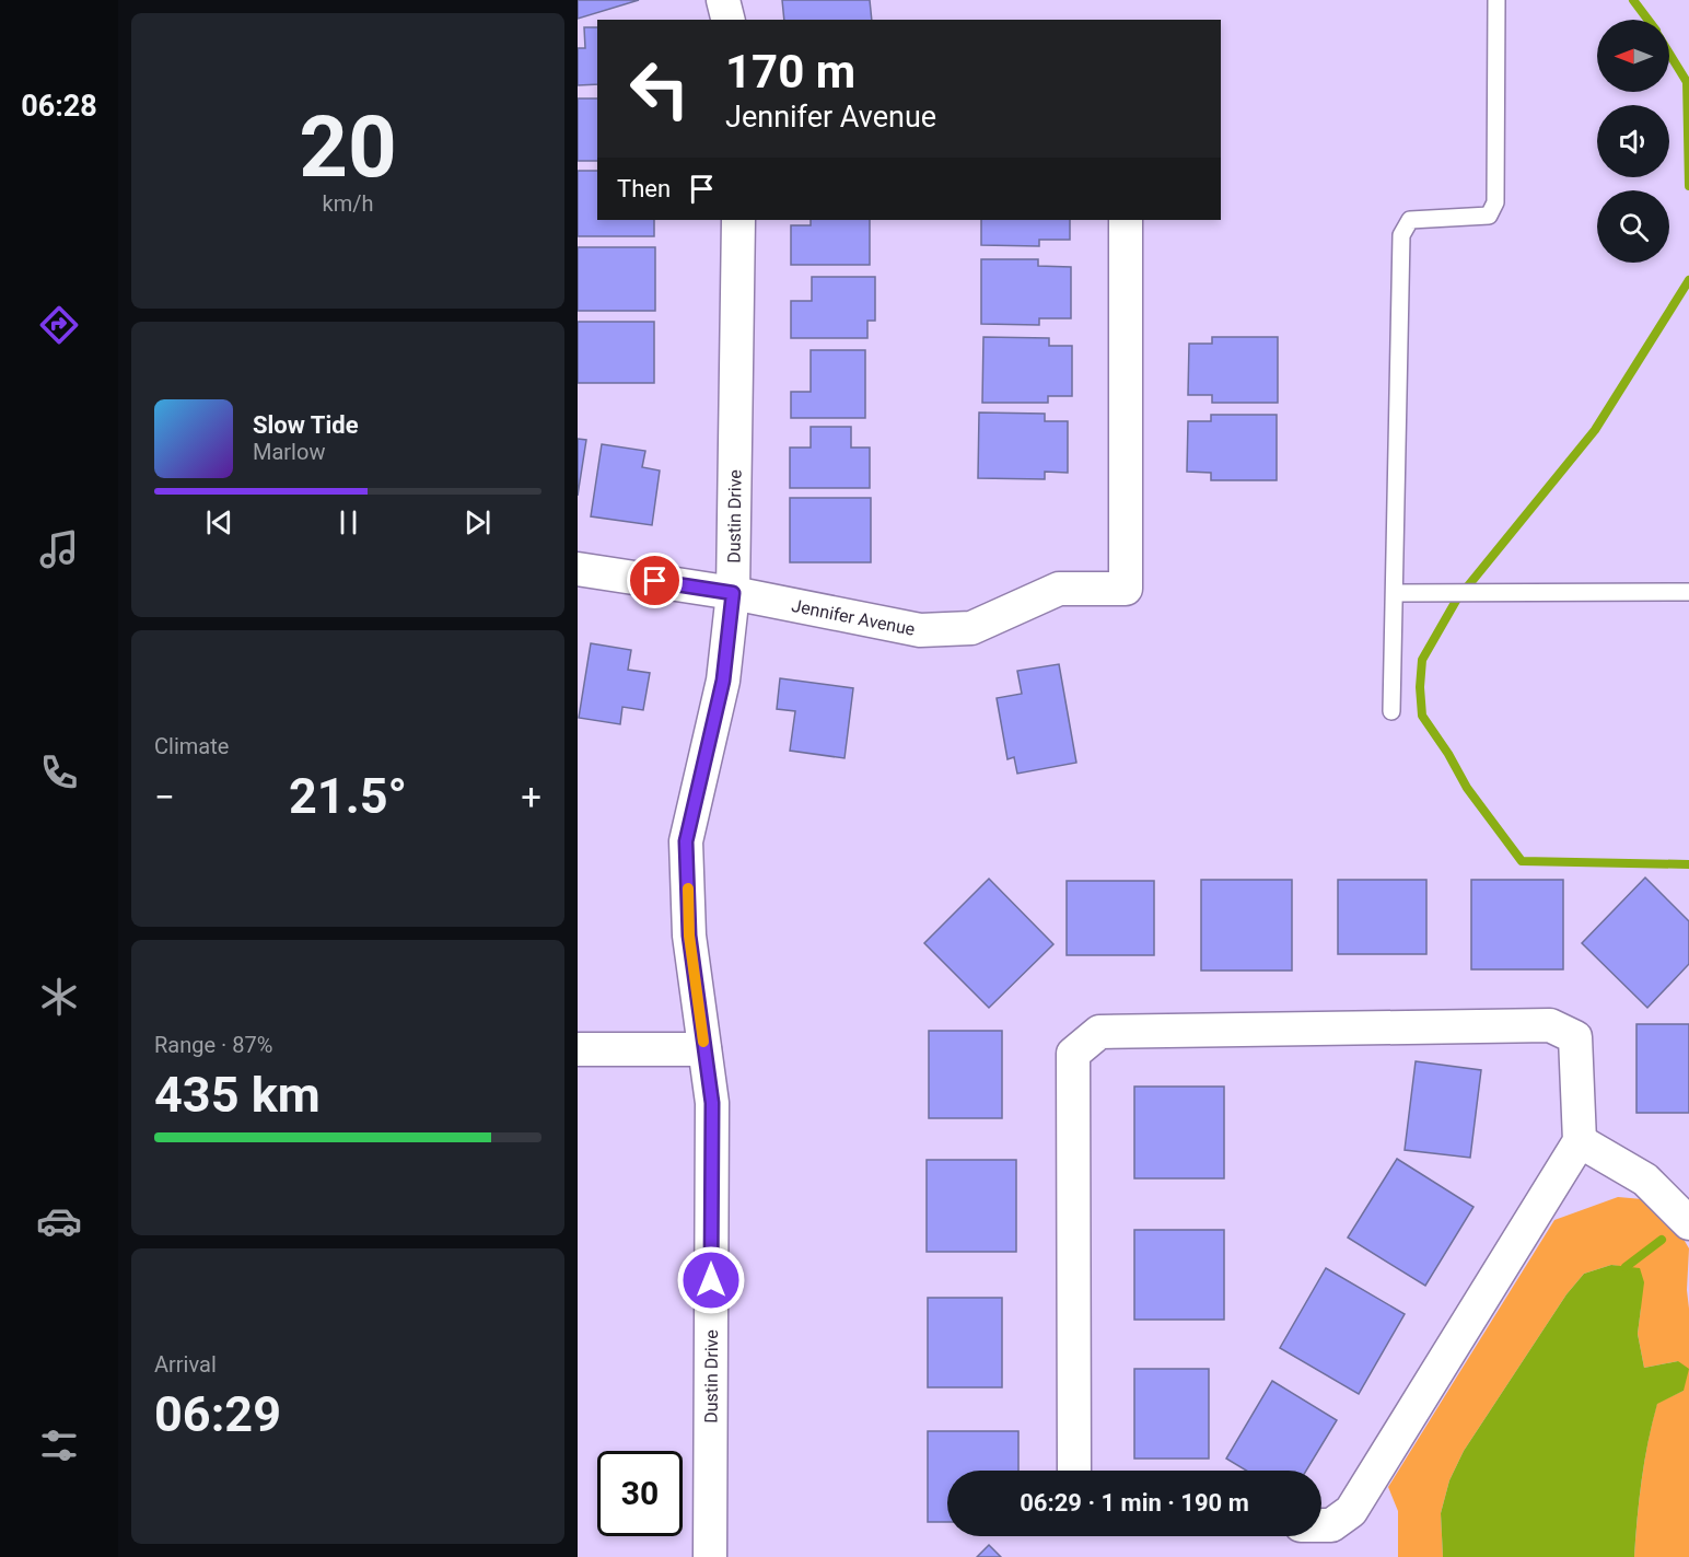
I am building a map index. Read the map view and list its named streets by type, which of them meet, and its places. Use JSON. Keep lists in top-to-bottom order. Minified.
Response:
{"streets":{"street":["Dustin Drive","Jennifer Avenue"]},"crossings":[["Dustin Drive","Jennifer Avenue"]],"north":"left","page":{"tabs":"06:28","tile":[["20","km/h"],"Climate",["Range · 87%","435 km"],["Arrival","06:29"]],"turn":["170 m","Jennifer Avenue"],"then":"Then","song":["Slow Tide","Marlow"],"heat":["−","21.5°","+"],"limit":"30","trip":"06:29 · 1 min · 190 m"}}
